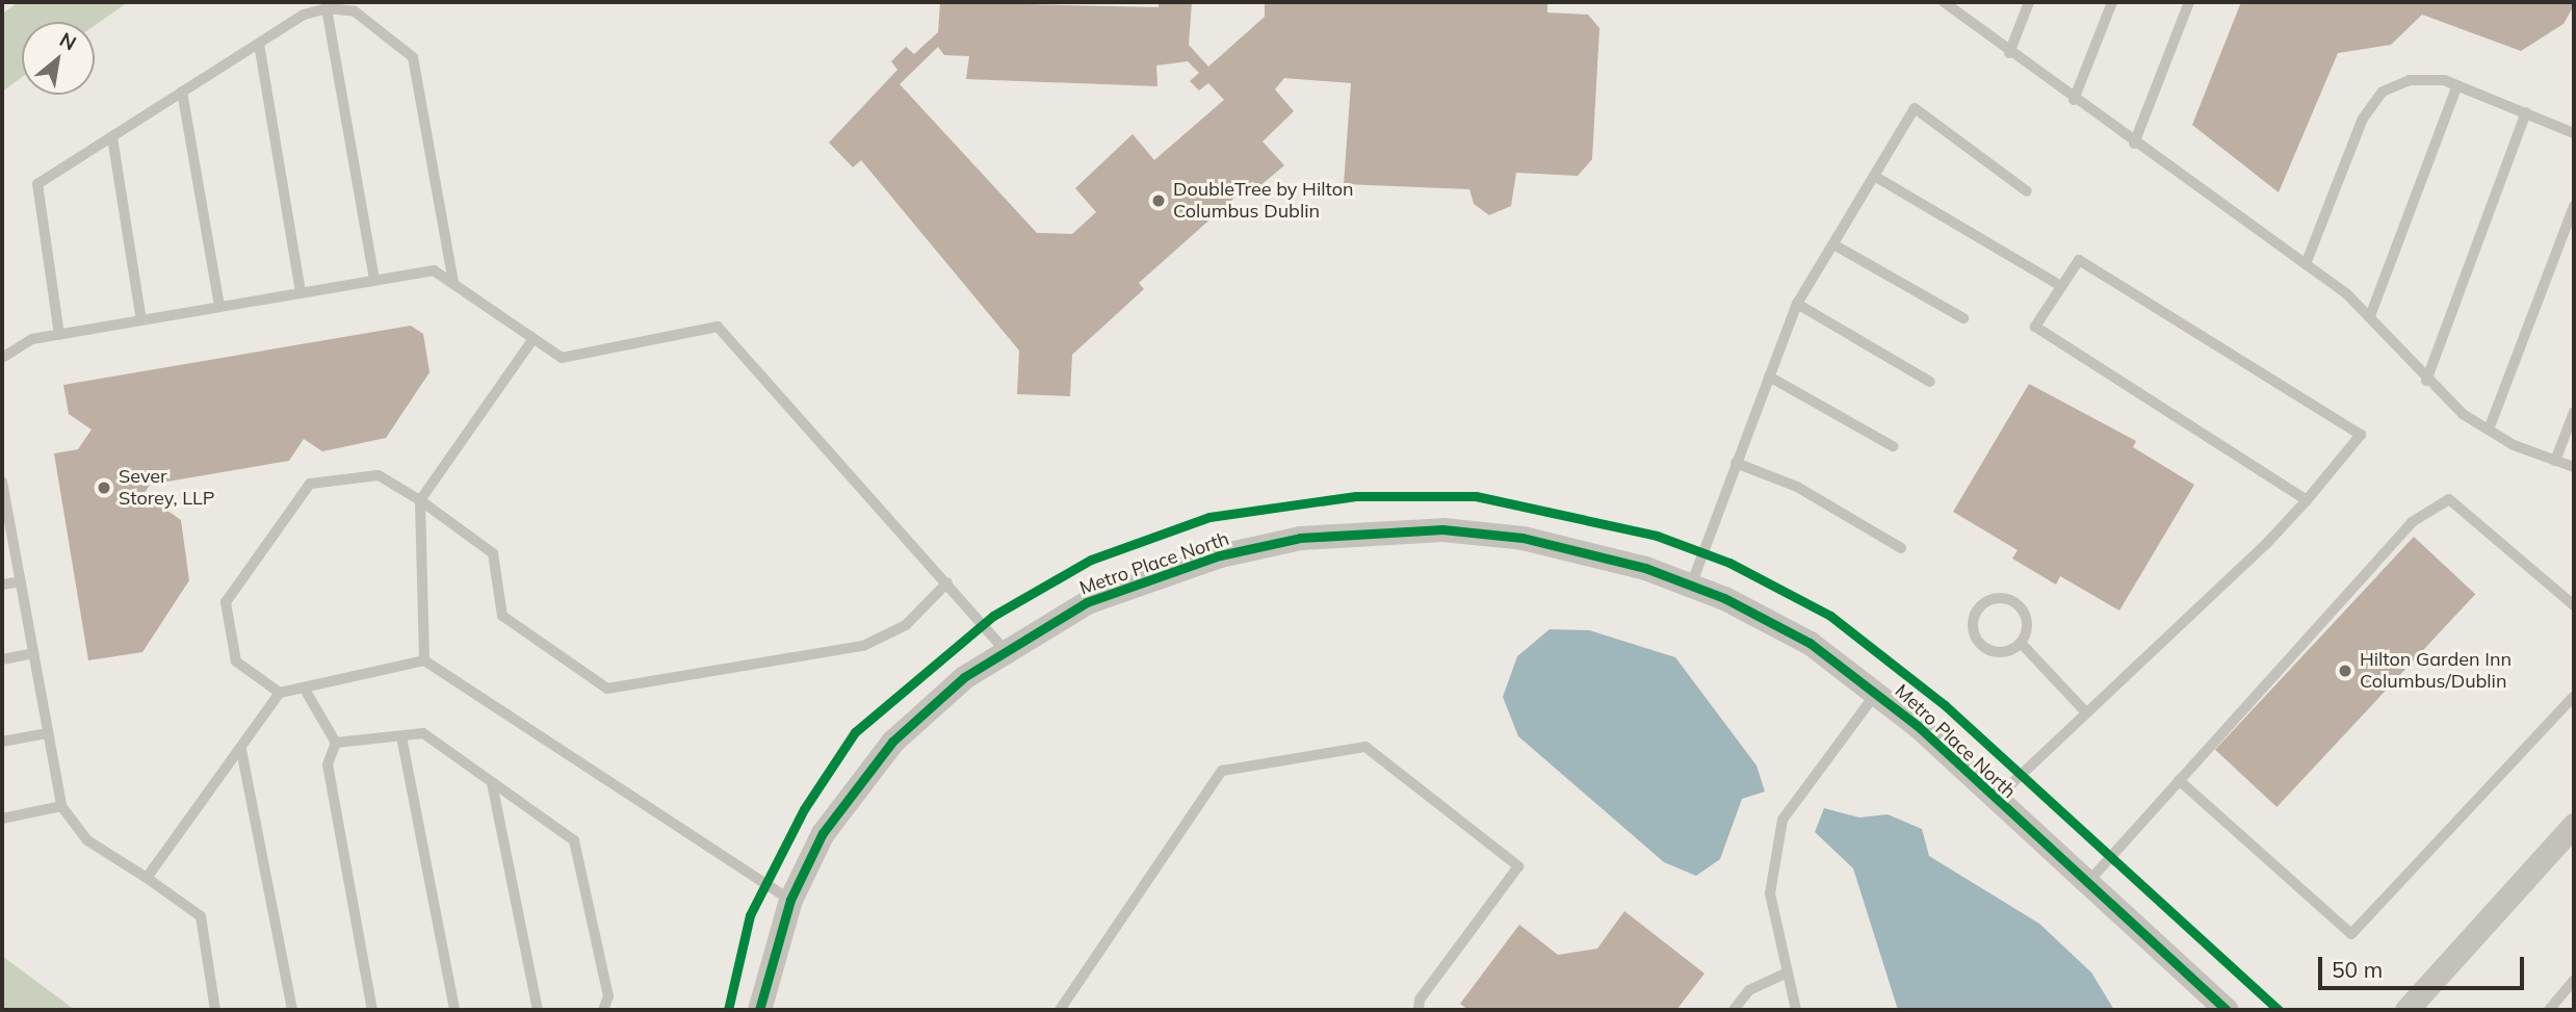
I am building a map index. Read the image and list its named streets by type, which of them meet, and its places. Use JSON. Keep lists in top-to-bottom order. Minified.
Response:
{"streets":{"street":["Metro Place North"]},"places":["DoubleTree by Hilton Columbus Dublin","Sever Storey, LLP","Hilton Garden Inn Columbus/Dublin"],"scale_bar":"50 m","north":"top right"}
